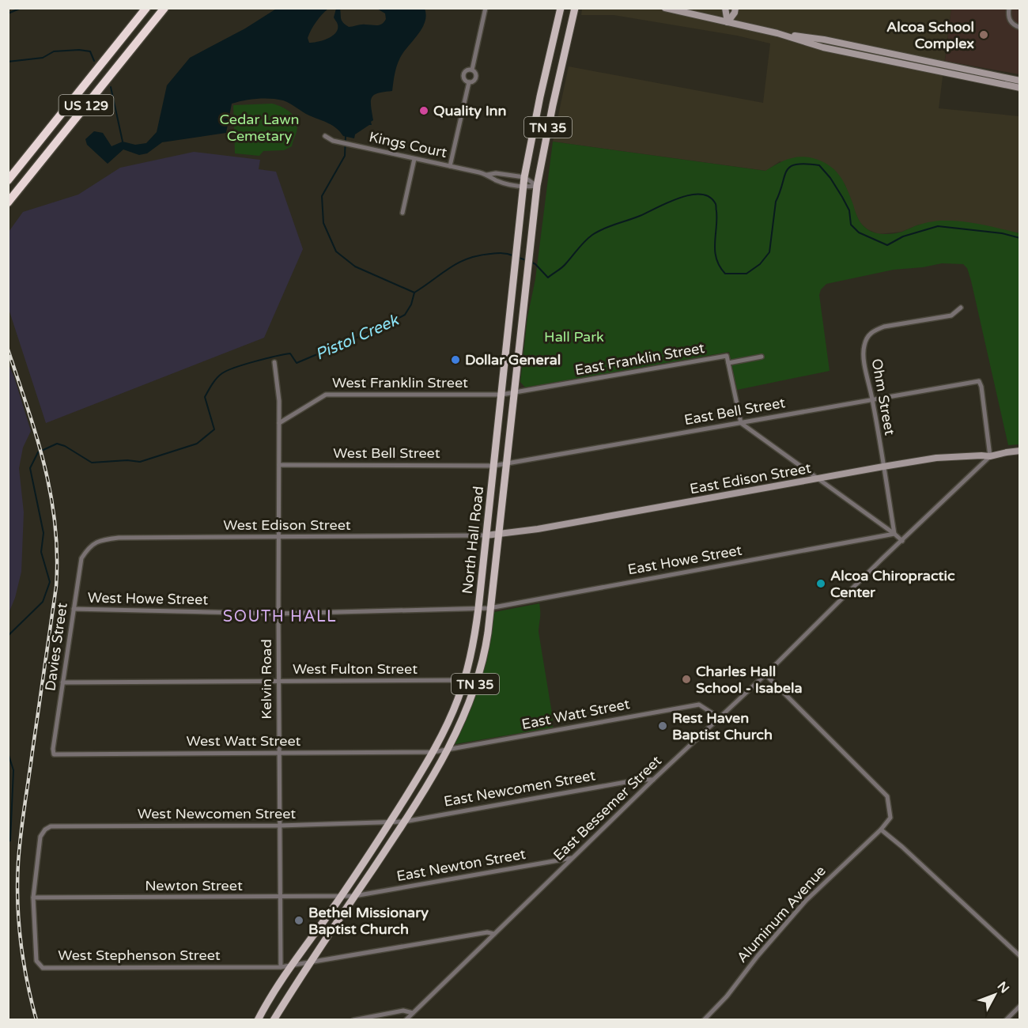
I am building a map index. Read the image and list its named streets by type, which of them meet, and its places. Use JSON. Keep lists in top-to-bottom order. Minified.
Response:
{"streets":{"highway":["US 129"],"main road":["TN 35","North Hall Road"],"street":["Kings Court","East Franklin Street","West Franklin Street","Ohm Street","East Bell Street","West Bell Street","East Edison Street","West Edison Street","East Howe Street","West Howe Street","Davies Street","West Fulton Street","Kelvin Road","East Watt Street","West Watt Street","East Newcomen Street","East Bessemer Street","West Newcomen Street","East Newton Street","Newton Street","Aluminum Avenue","West Stephenson Street"]},"crossings":[["Kings Court","North Hall Road"],["East Franklin Street","West Franklin Street"],["East Franklin Street","North Hall Road"],["West Franklin Street","North Hall Road"],["West Franklin Street","Kelvin Road"],["Ohm Street","East Bell Street"],["Ohm Street","East Edison Street"],["Ohm Street","East Howe Street"],["East Bell Street","West Bell Street"],["East Bell Street","East Edison Street"],["East Bell Street","North Hall Road"],["East Bell Street","East Bessemer Street"],["West Bell Street","North Hall Road"],["West Bell Street","Kelvin Road"],["East Edison Street","West Edison Street"],["East Edison Street","North Hall Road"],["East Edison Street","East Bessemer Street"],["West Edison Street","North Hall Road"],["West Edison Street","Davies Street"],["West Edison Street","Kelvin Road"],["North Hall Road","East Howe Street"],["North Hall Road","West Howe Street"],["North Hall Road","West Fulton Street"],["North Hall Road","East Watt Street"],["North Hall Road","West Watt Street"],["North Hall Road","East Newcomen Street"],["North Hall Road","West Newcomen Street"],["North Hall Road","East Newton Street"],["North Hall Road","Newton Street"],["North Hall Road","West Stephenson Street"],["East Howe Street","West Howe Street"],["West Howe Street","Davies Street"],["West Howe Street","Kelvin Road"],["Davies Street","West Fulton Street"],["Davies Street","West Watt Street"],["West Fulton Street","Kelvin Road"],["Kelvin Road","West Watt Street"],["Kelvin Road","West Newcomen Street"],["Kelvin Road","Newton Street"],["Kelvin Road","West Stephenson Street"],["East Watt Street","West Watt Street"],["East Watt Street","East Bessemer Street"],["East Newcomen Street","East Bessemer Street"],["East Newcomen Street","West Newcomen Street"],["East Bessemer Street","East Newton Street"],["East Bessemer Street","West Stephenson Street"],["West Newcomen Street","Newton Street"],["West Newcomen Street","West Stephenson Street"],["East Newton Street","Newton Street"],["Newton Street","West Stephenson Street"]],"districts":["SOUTH HALL"],"water":["Pistol Creek"],"parks":["Cedar Lawn Cemetary","Hall Park"],"places":["Alcoa School Complex","Quality Inn","Dollar General","Alcoa Chiropractic Center","Charles Hall School - Isabela","Rest Haven Baptist Church","Bethel Missionary Baptist Church"],"north":"top right"}
